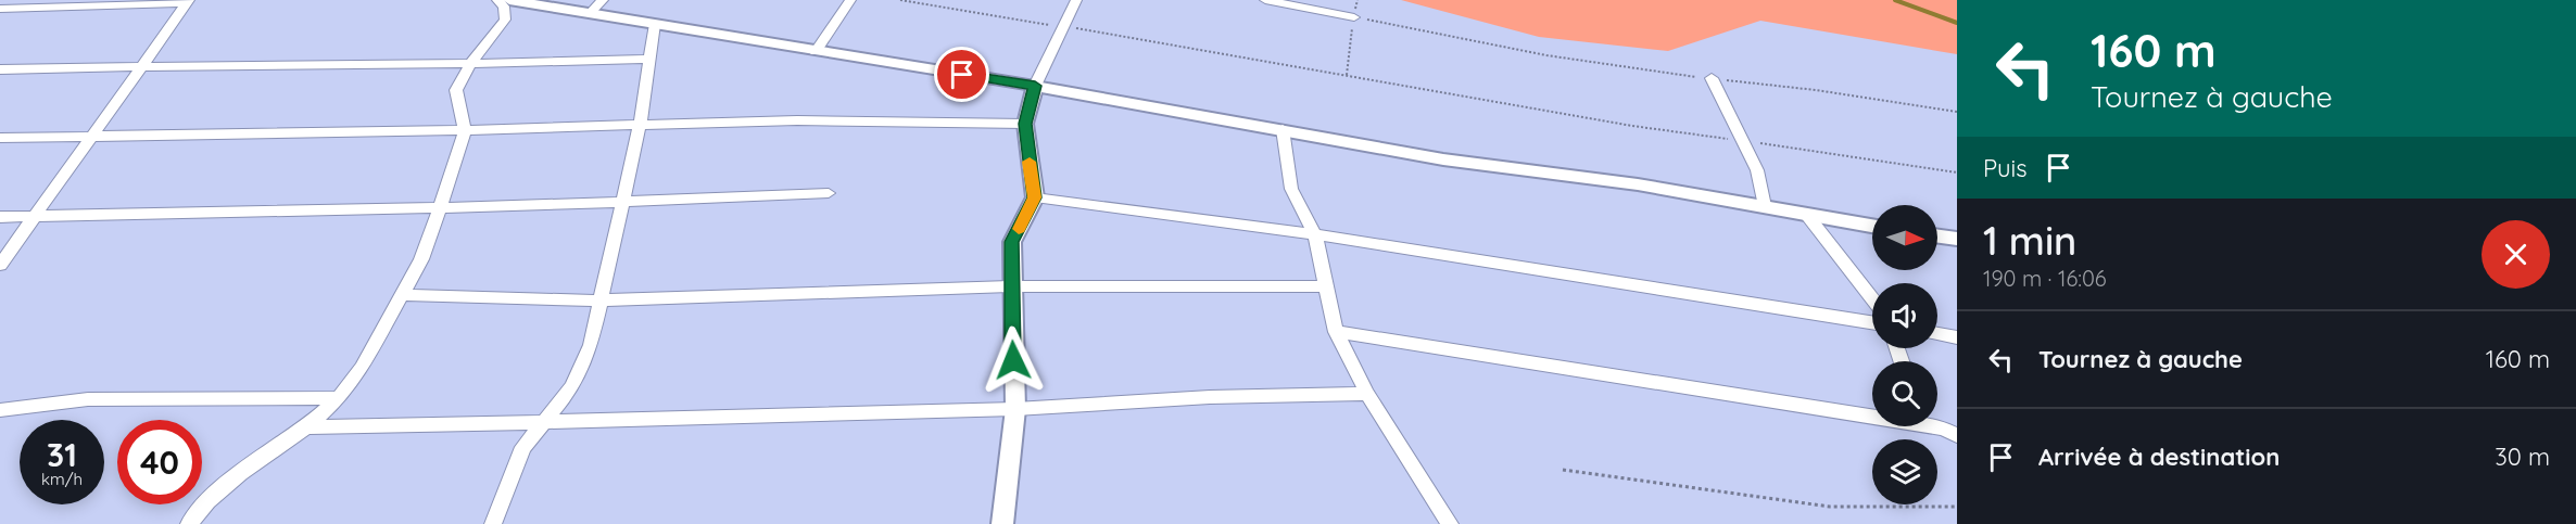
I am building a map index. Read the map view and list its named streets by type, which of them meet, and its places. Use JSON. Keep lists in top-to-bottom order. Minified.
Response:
{"north":"right","page":{"turn":["160 m","Tournez à gauche"],"then":"Puis","heading":["1 min","190 m · 16:06"],"list":[{"name":"Tournez à gauche","value":"160 m"},{"name":"Arrivée à destination","value":"30 m"}],"speed":"31 km/h","limit":"40"}}
